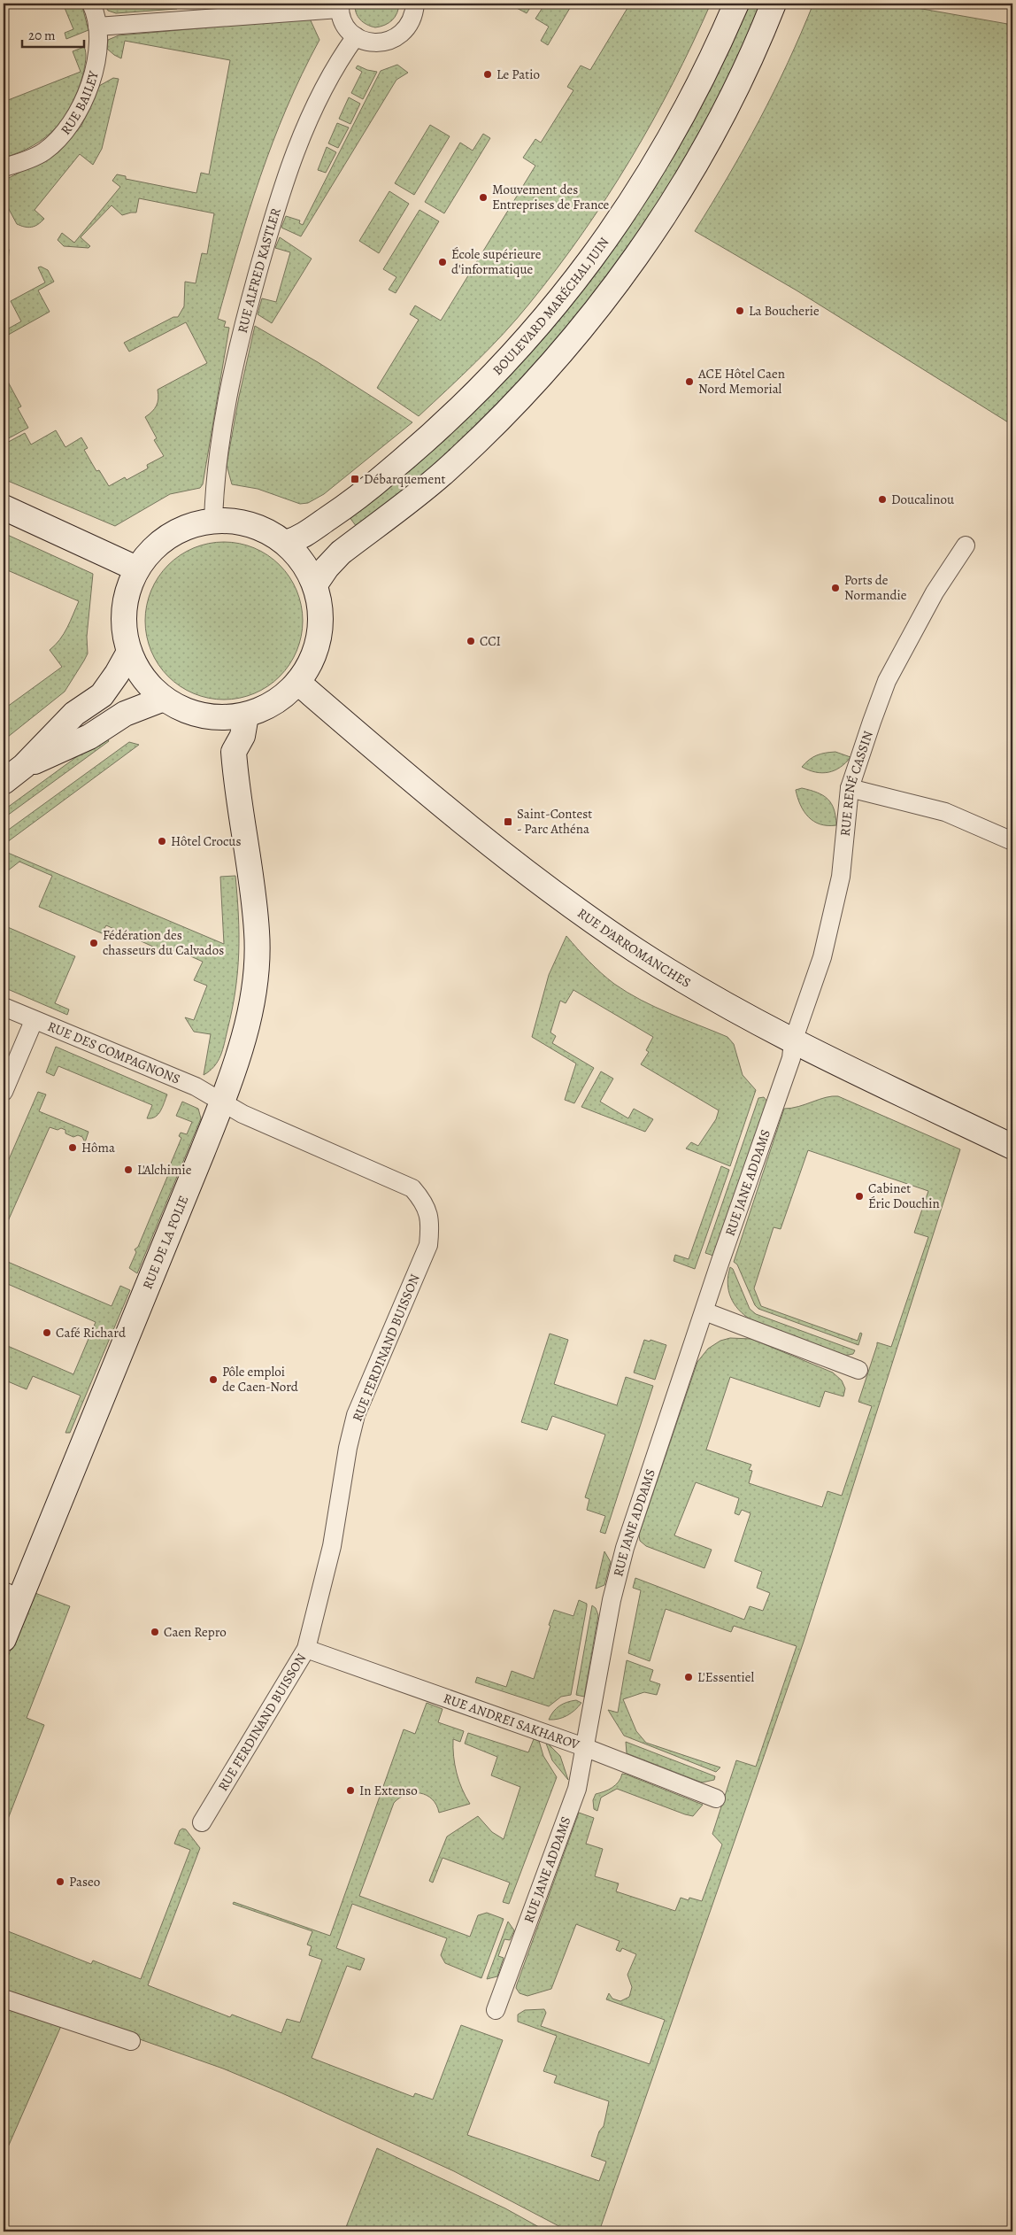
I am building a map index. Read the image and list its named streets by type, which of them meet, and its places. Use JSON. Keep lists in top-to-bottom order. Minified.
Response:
{"streets":{"main road":["BOULEVARD MARÉCHAL JUIN","RUE D'ARROMANCHES","RUE DE LA FOLIE"],"street":["RUE BAILEY","RUE ALFRED KASTLER","RUE RENÉ CASSIN","RUE DES COMPAGNONS","RUE JANE ADDAMS","RUE FERDINAND BUISSON","RUE ANDREI SAKHAROV"]},"crossings":[["RUE RENÉ CASSIN","RUE D'ARROMANCHES"],["RUE RENÉ CASSIN","RUE JANE ADDAMS"],["RUE D'ARROMANCHES","RUE JANE ADDAMS"],["RUE DES COMPAGNONS","RUE DE LA FOLIE"],["RUE DES COMPAGNONS","RUE FERDINAND BUISSON"],["RUE JANE ADDAMS","RUE ANDREI SAKHAROV"],["RUE DE LA FOLIE","RUE FERDINAND BUISSON"],["RUE FERDINAND BUISSON","RUE ANDREI SAKHAROV"]],"places":{"other":["Le Patio","Mouvement des Entreprises de France","École supérieure d'informatique","La Boucherie","ACE Hôtel Caen Nord Memorial","Doucalinou","Ports de Normandie","CCI","Hôtel Crocus","Fédération des chasseurs du Calvados","Hôma","L'Alchimie","Cabinet Éric Douchin","Café Richard","Pôle emploi de Caen-Nord","Caen Repro","L'Essentiel","In Extenso","Paseo"],"transit":["Débarquement","Saint-Contest - Parc Athéna"]},"scale_bar":"20 m"}
